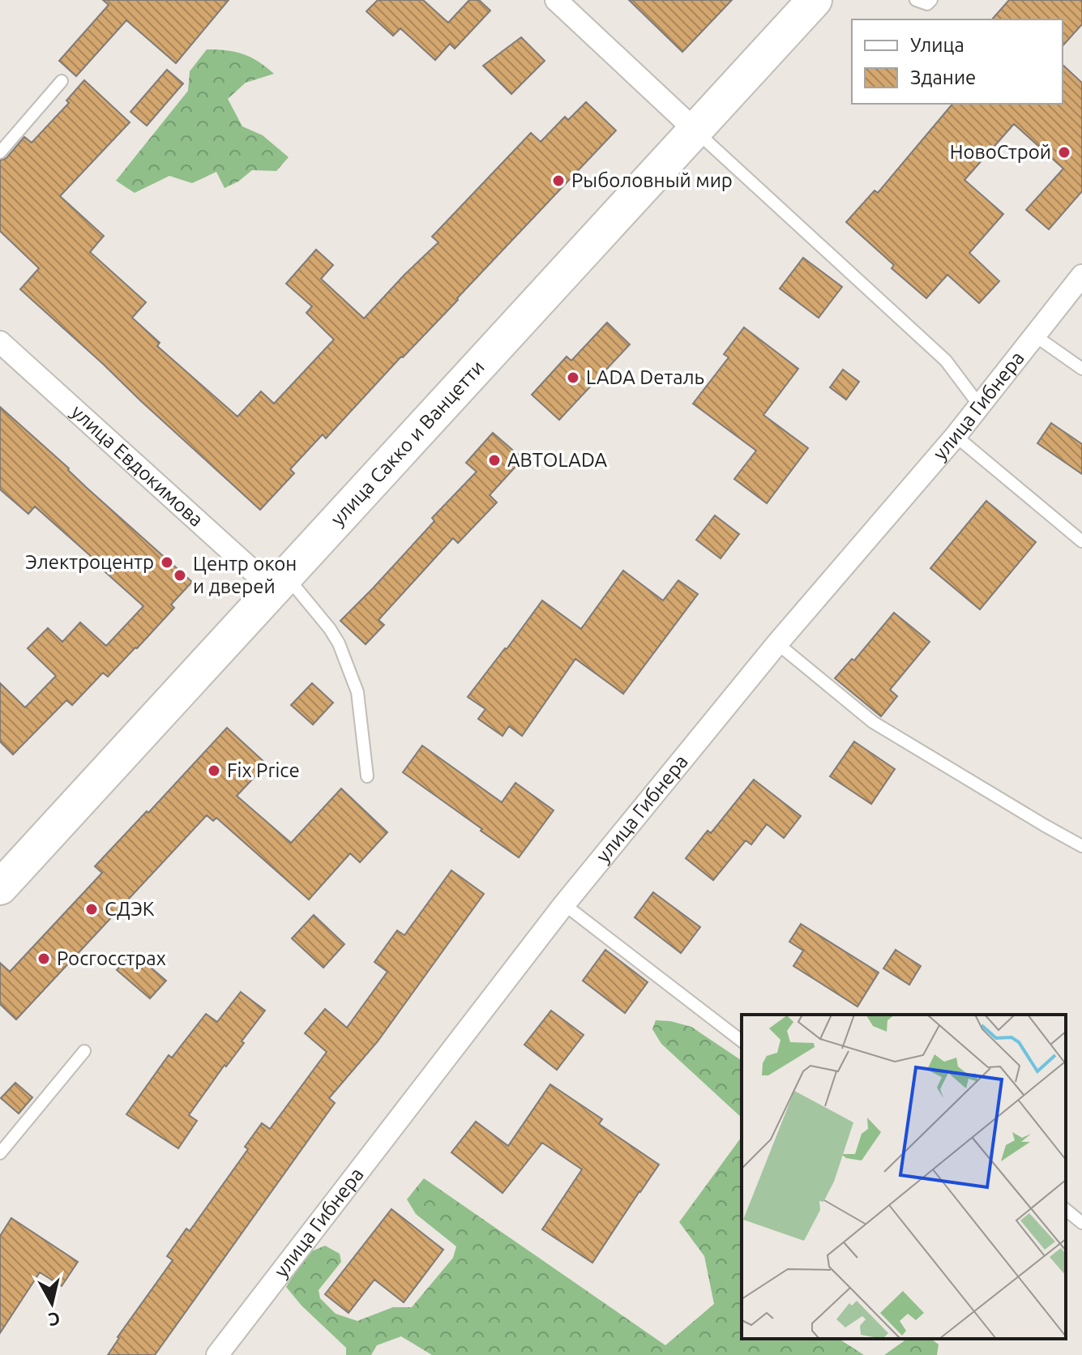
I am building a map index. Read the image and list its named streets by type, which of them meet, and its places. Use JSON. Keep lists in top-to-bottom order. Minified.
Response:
{"streets":{"main road":["улица Сакко и Ванцетти"],"street":["улица Гибнера","улица Евдокимова"]},"crossings":[["улица Сакко и Ванцетти","улица Евдокимова"]],"places":["НовоСтрой","Рыболовный мир","LADA Dеталь","АВТОLADA","Электроцентр","Центр окон и дверей","Fix Price","СДЭК","Росгосстрах"],"legend":["Улица","Здание"],"north":"bottom"}
